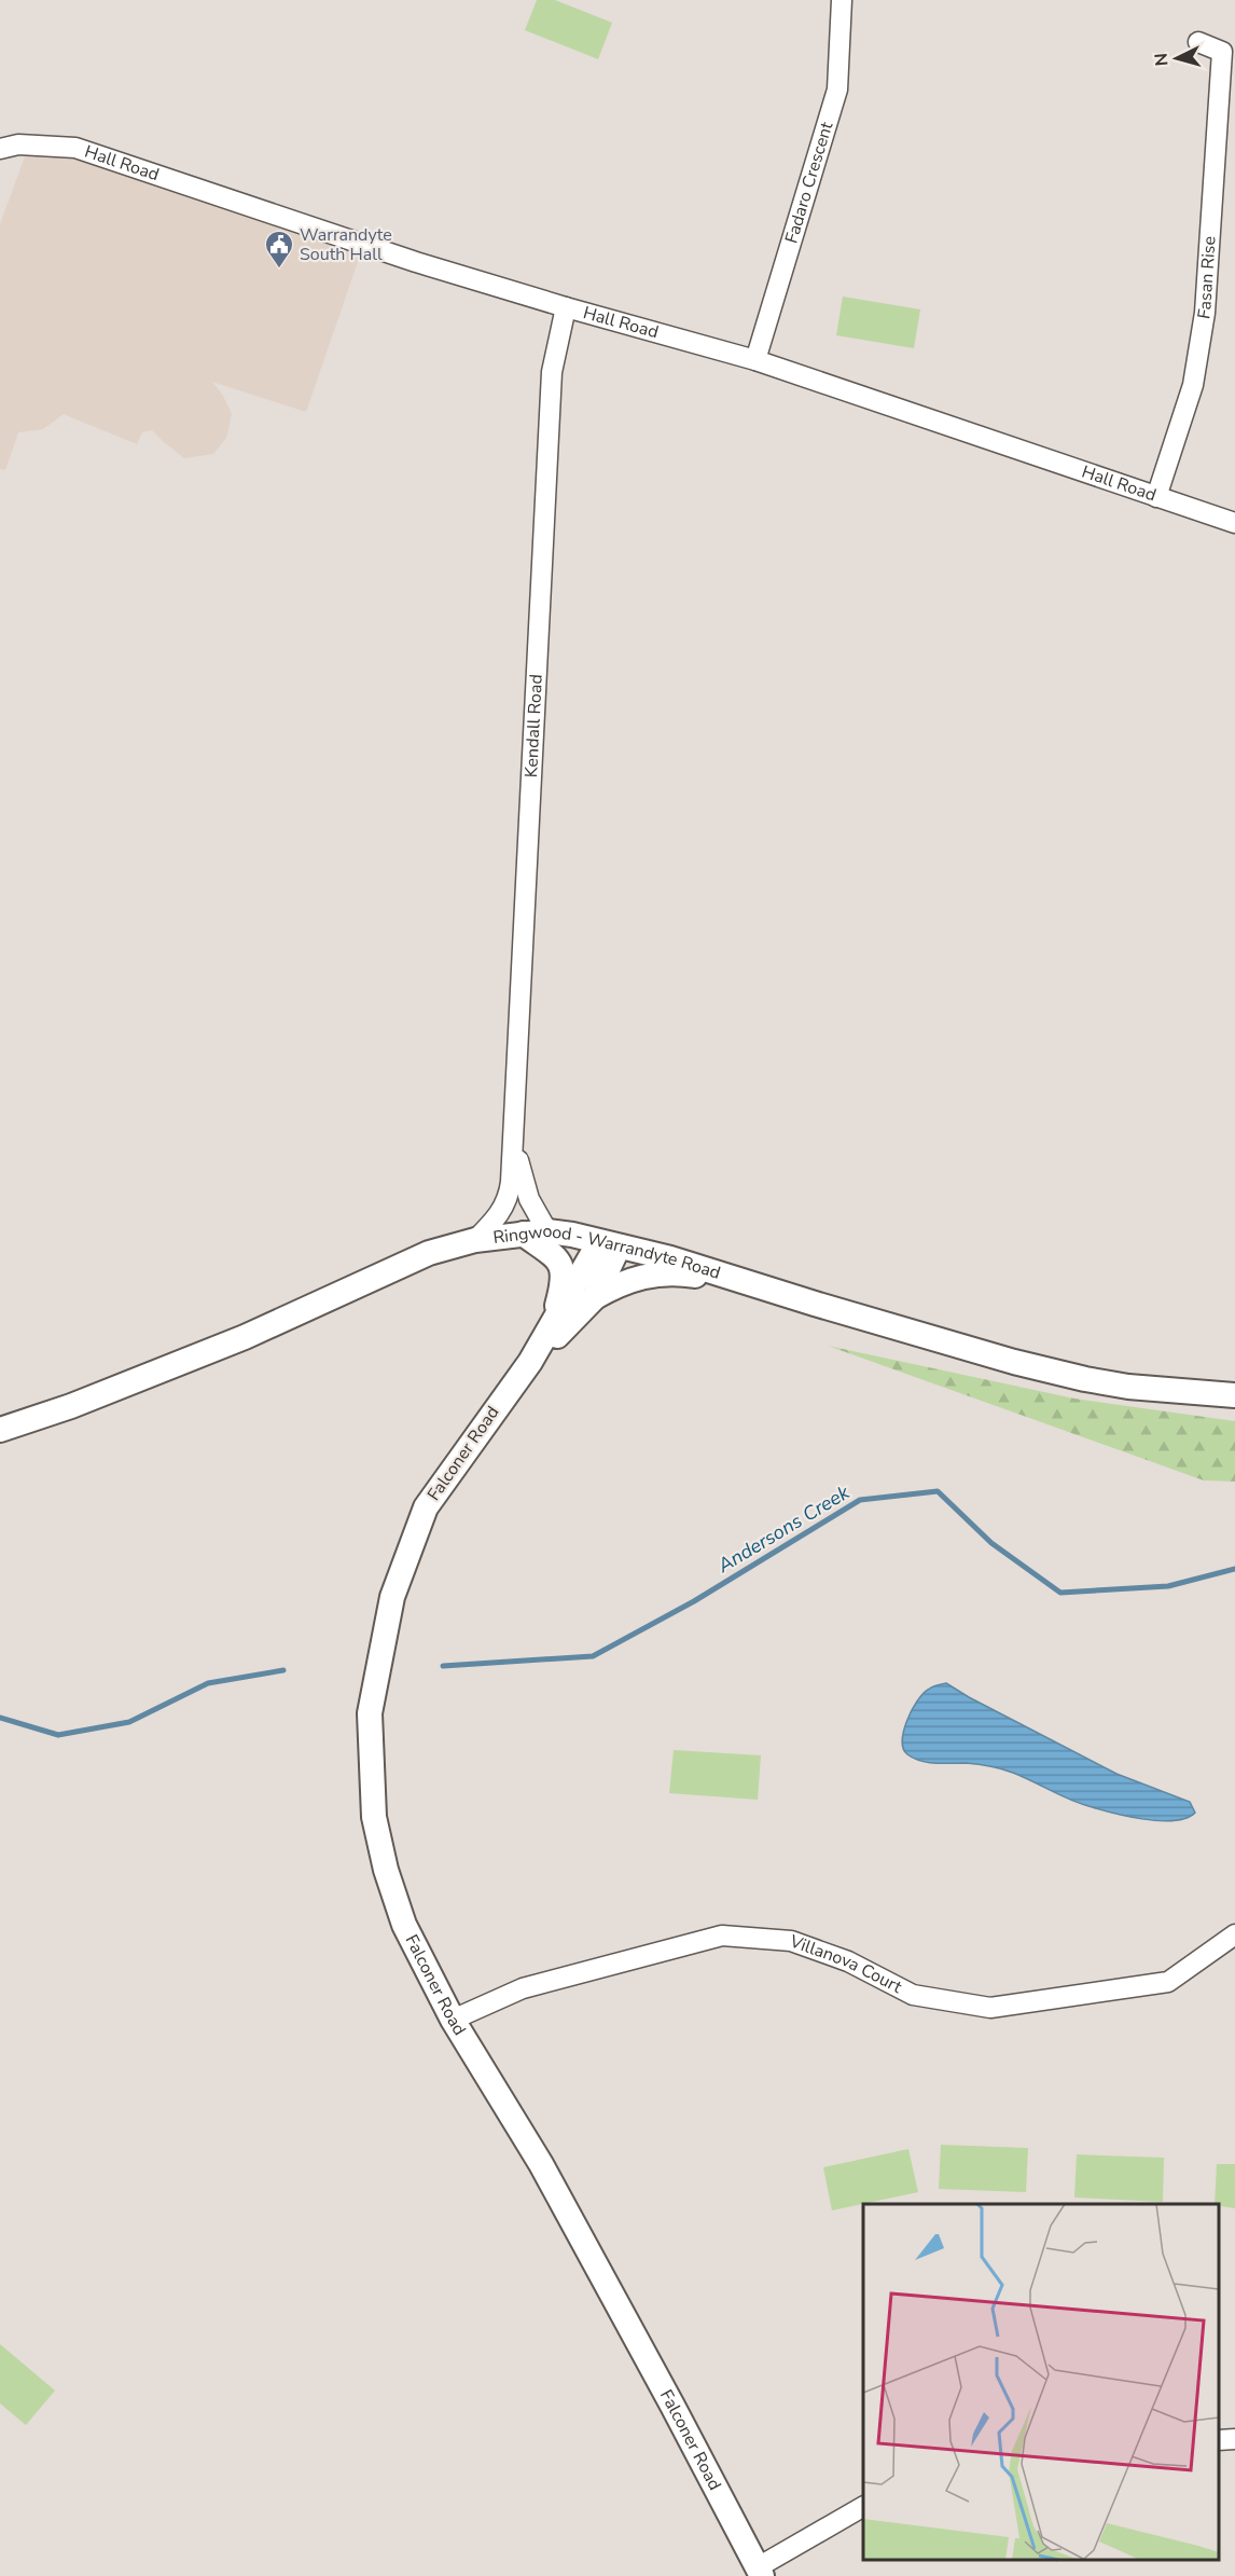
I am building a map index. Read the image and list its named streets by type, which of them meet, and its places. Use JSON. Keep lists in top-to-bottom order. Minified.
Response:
{"streets":{"main road":["Ringwood - Warrandyte Road","Falconer Road"],"street":["Hall Road","Fadaro Crescent","Fasan Rise","Kendall Road","Villanova Court"]},"crossings":[["Hall Road","Fadaro Crescent"],["Hall Road","Fasan Rise"],["Hall Road","Kendall Road"],["Kendall Road","Ringwood - Warrandyte Road"],["Ringwood - Warrandyte Road","Falconer Road"],["Falconer Road","Villanova Court"]],"water":["Andersons Creek"],"places":{"public building":["Warrandyte South Hall"]},"north":"left"}
